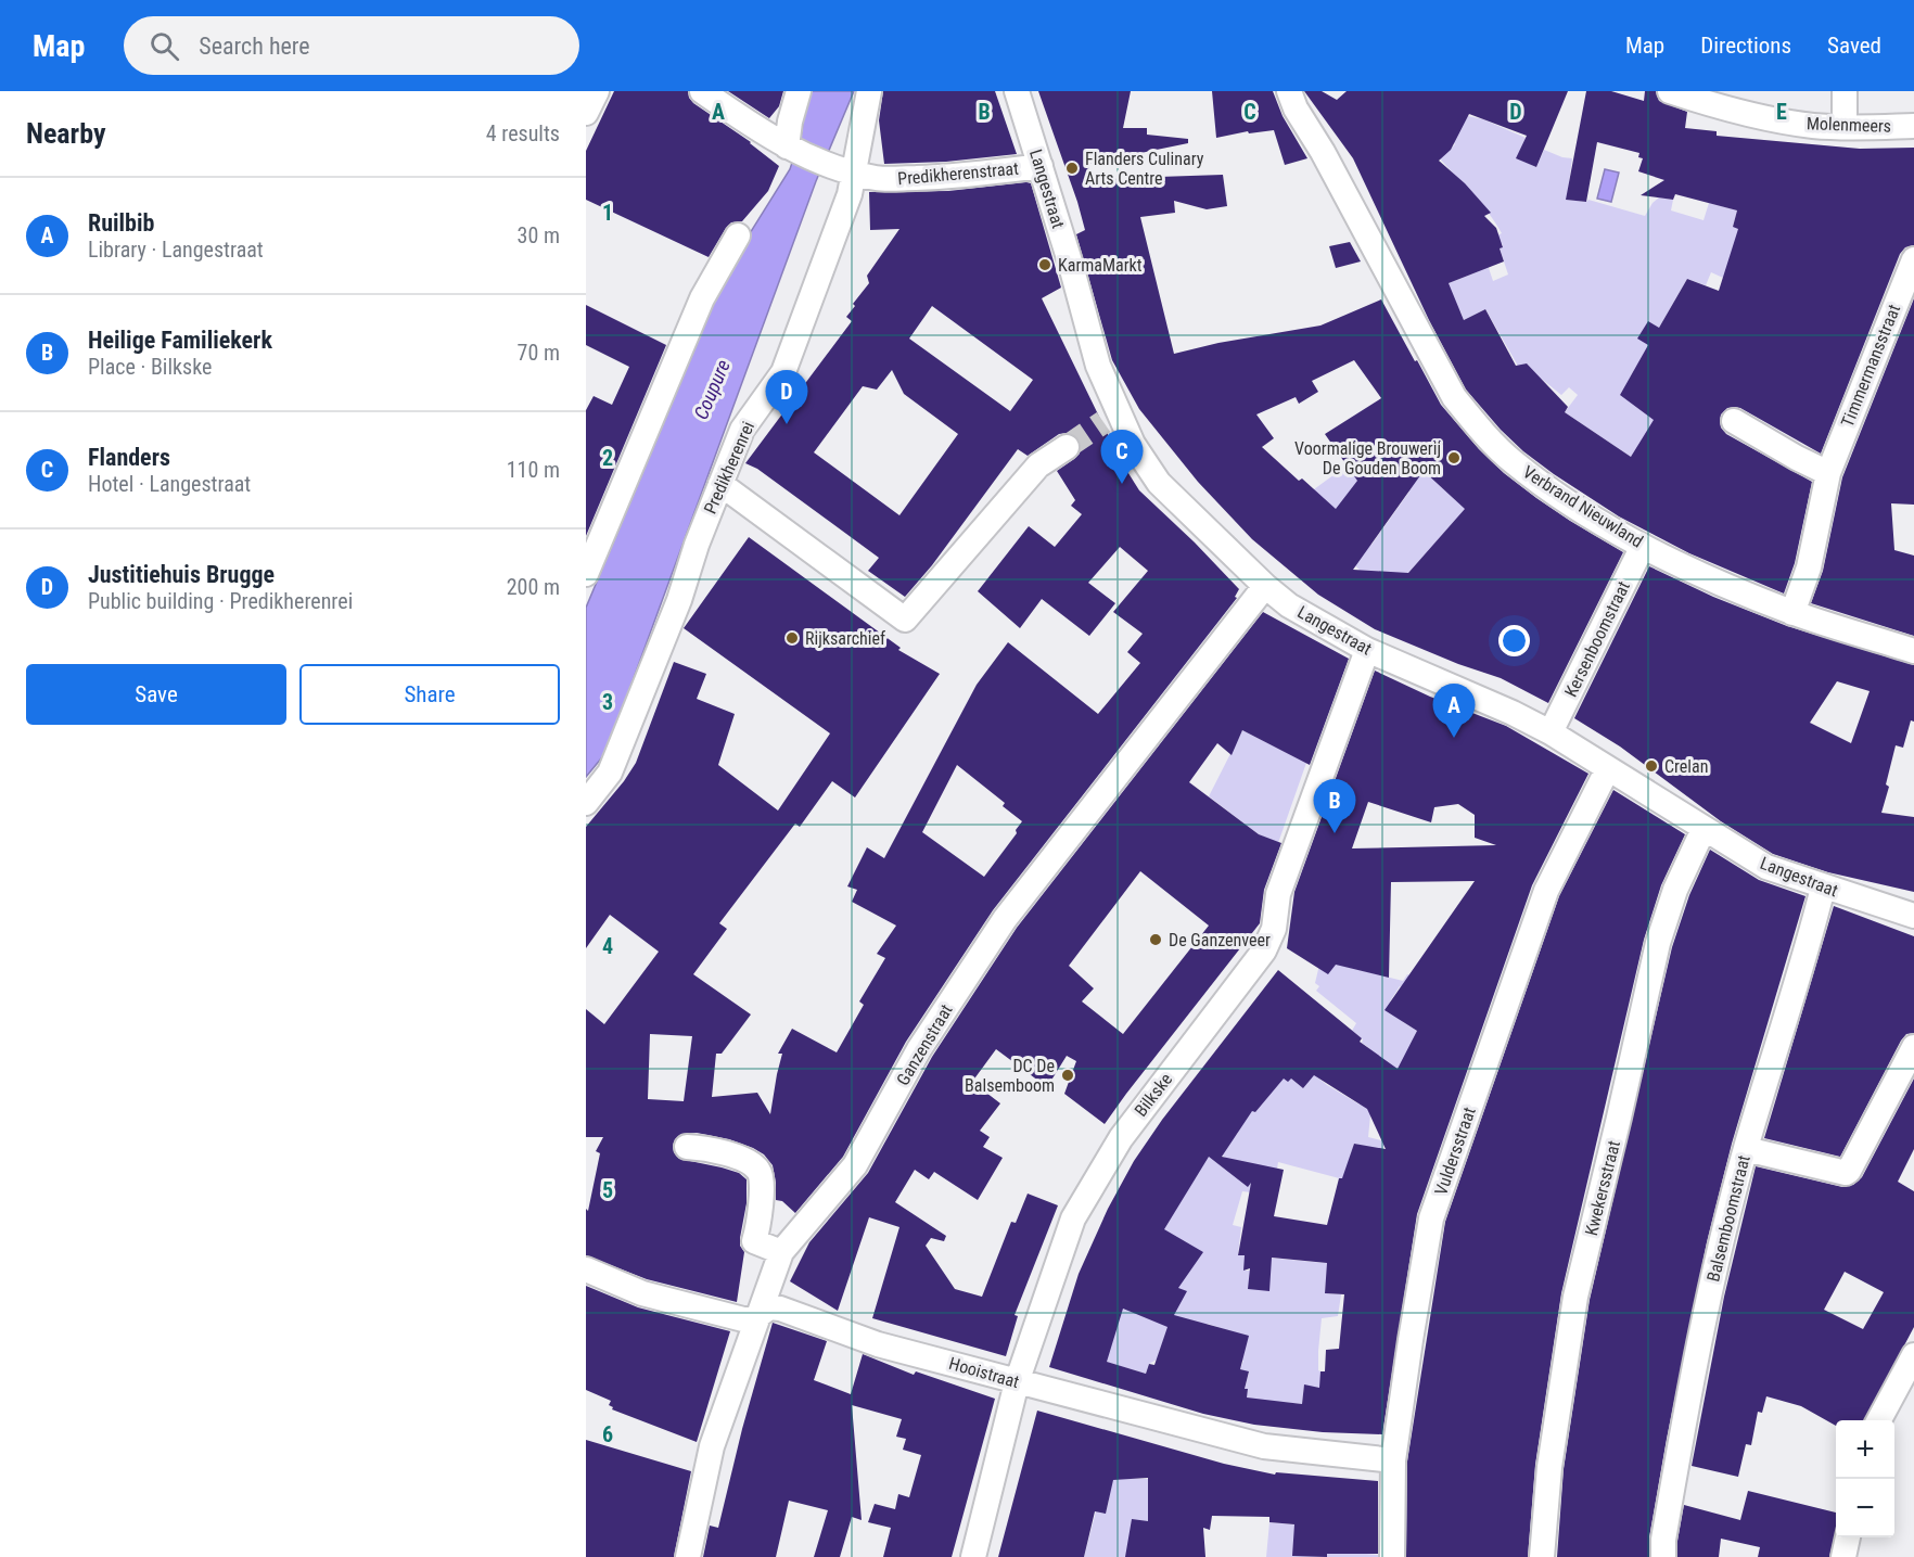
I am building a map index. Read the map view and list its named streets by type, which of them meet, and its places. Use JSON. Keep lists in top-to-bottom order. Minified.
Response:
{"streets":{"street":["Molenmeers","Predikherenstraat","Langestraat","Timmermansstraat","Predikherenrei","Verbrand Nieuwland","Kersenboomstraat","Ganzenstraat","Bilkske","Vuldersstraat","Kwekersstraat","Balsemboomstraat","Hooistraat"]},"crossings":[["Predikherenstraat","Langestraat"],["Predikherenstraat","Predikherenrei"],["Langestraat","Kersenboomstraat"],["Langestraat","Ganzenstraat"],["Langestraat","Bilkske"],["Langestraat","Vuldersstraat"],["Langestraat","Kwekersstraat"],["Langestraat","Balsemboomstraat"],["Timmermansstraat","Verbrand Nieuwland"],["Verbrand Nieuwland","Kersenboomstraat"],["Ganzenstraat","Hooistraat"],["Bilkske","Hooistraat"],["Vuldersstraat","Hooistraat"]],"water":["Coupure"],"places":["Flanders Culinary Arts Centre","KarmaMarkt","Voormalige Brouwerij De Gouden Boom","Rijksarchief","Crelan","De Ganzenveer","DC De Balsemboom"],"page":{"header":"Map","search":"Search here","nav":["Map","Directions","Saved"],"heading":["Nearby","4 results"],"list":[{"mark":"A","name":"Ruilbib","note":"Library · Langestraat","value":"30 m"},{"mark":"B","name":"Heilige Familiekerk","note":"Place · Bilkske","value":"70 m"},{"mark":"C","name":"Flanders","note":"Hotel · Langestraat","value":"110 m"},{"mark":"D","name":"Justitiehuis Brugge","note":"Public building · Predikherenrei","value":"200 m"}],"pins":["D","C","A","B"],"buttons":["Save","Share"],"map_buttons":["+","−"]},"grid":{"columns":["A","B","C","D","E"],"rows":["1","2","3","4","5","6"]}}
